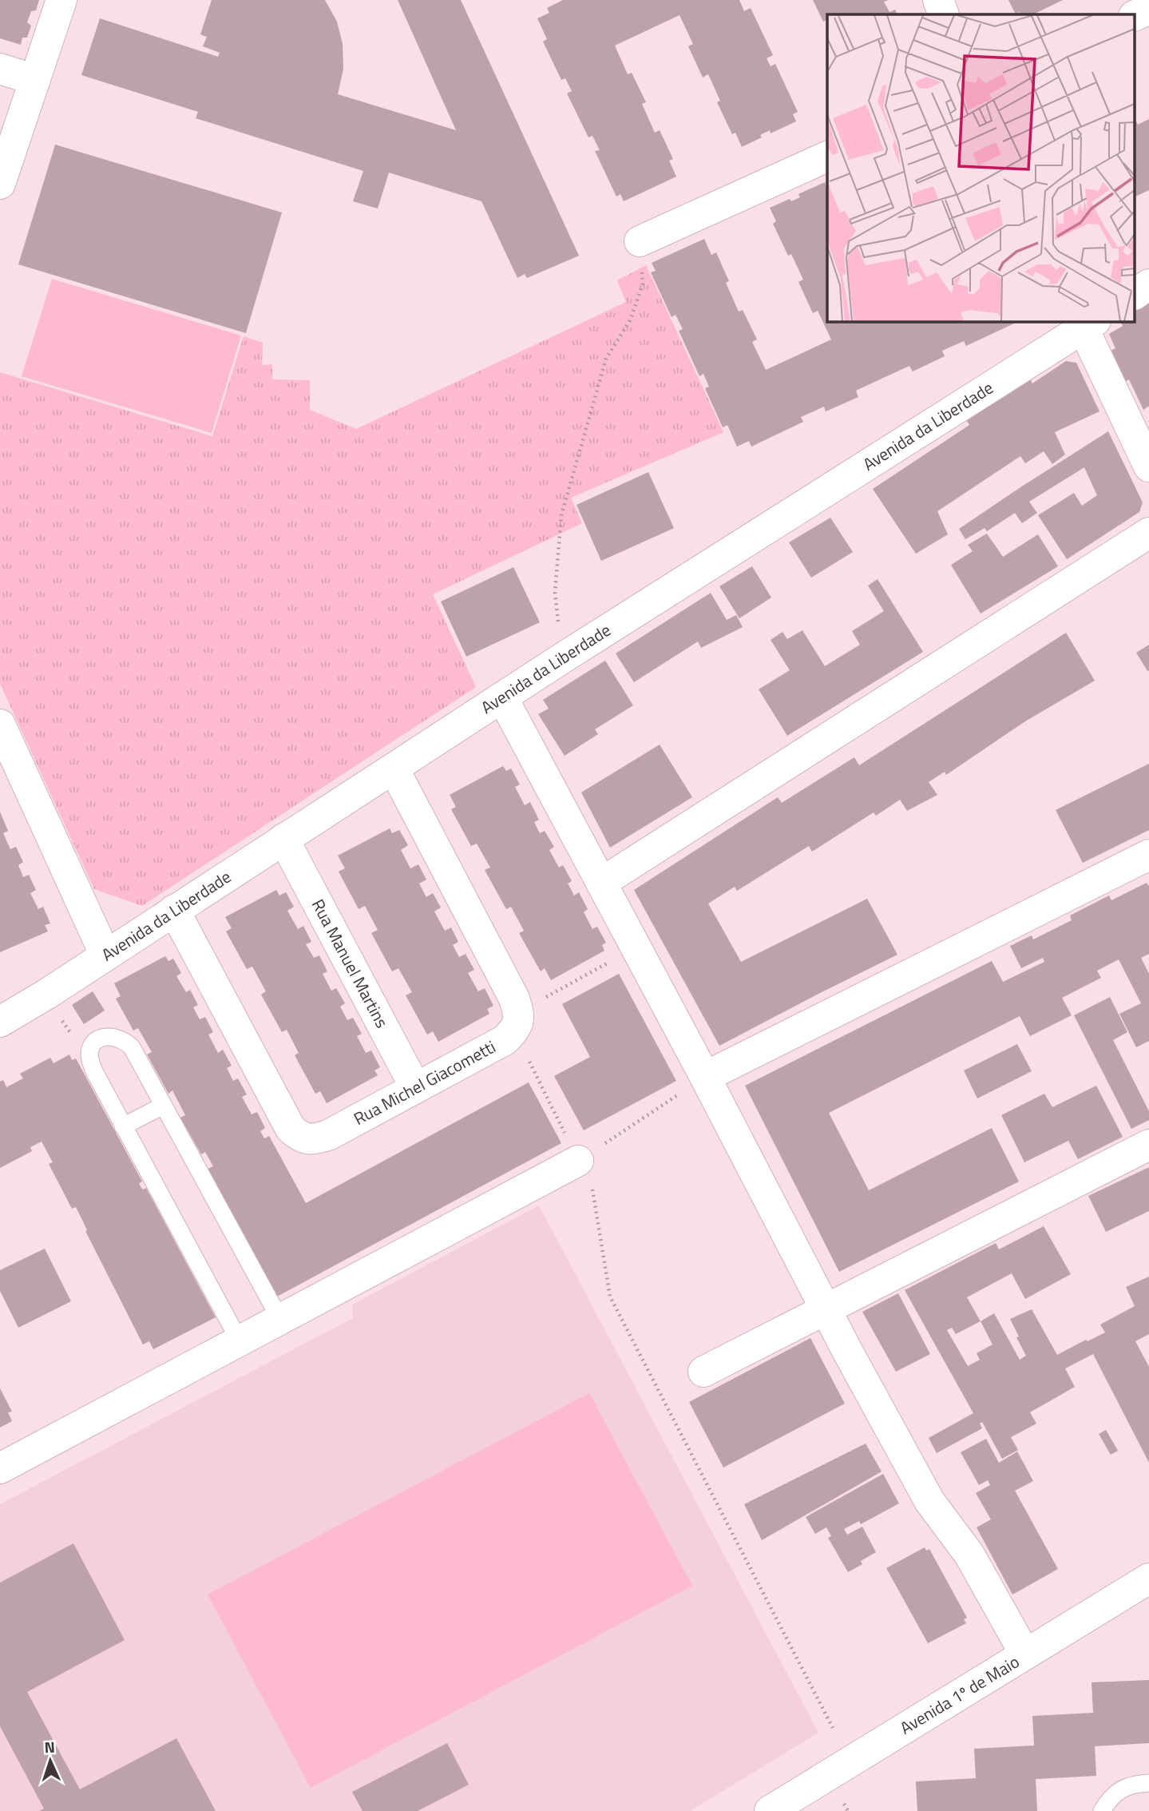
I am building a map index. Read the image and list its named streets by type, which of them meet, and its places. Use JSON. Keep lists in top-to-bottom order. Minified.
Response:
{"streets":{"street":["Avenida da Liberdade","Rua Manuel Martins","Rua Michel Giacometti","Avenida 1º de Maio"]},"crossings":[["Avenida da Liberdade","Rua Manuel Martins"],["Avenida da Liberdade","Rua Michel Giacometti"],["Rua Manuel Martins","Rua Michel Giacometti"]],"north":"top"}
